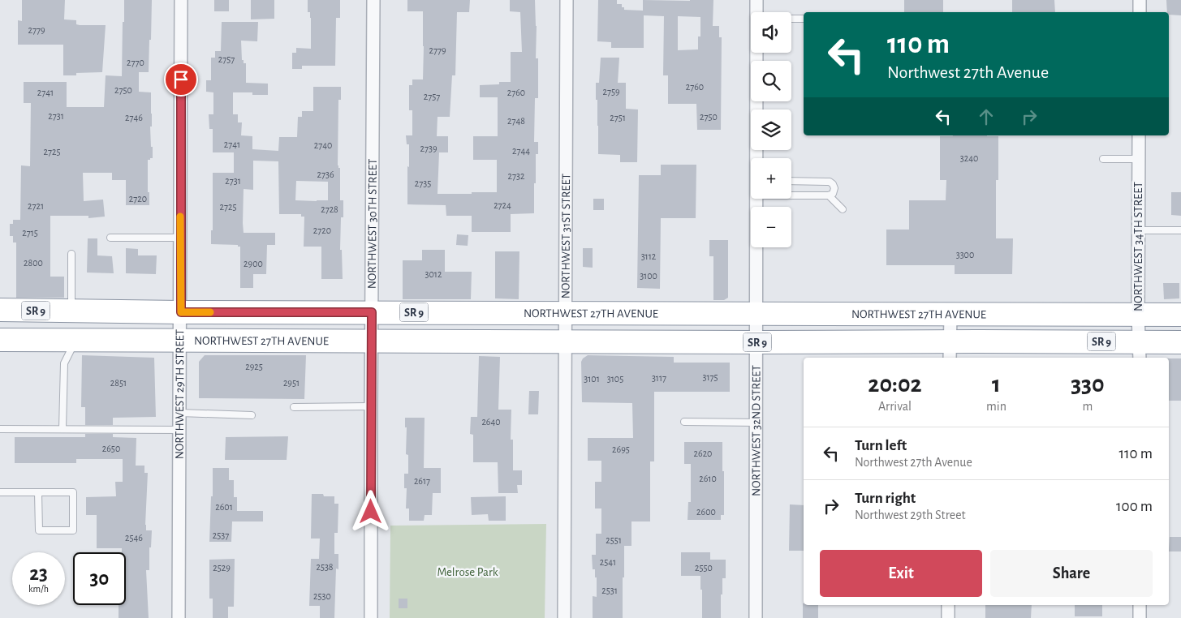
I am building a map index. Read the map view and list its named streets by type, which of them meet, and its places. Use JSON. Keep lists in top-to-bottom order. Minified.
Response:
{"streets":{"highway":["SR 9","NORTHWEST 27TH AVENUE"],"street":["NORTHWEST 30TH STREET","NORTHWEST 31ST STREET","NORTHWEST 34TH STREET","NORTHWEST 29TH STREET","NORTHWEST 32ND STREET"]},"crossings":[["NORTHWEST 30TH STREET","NORTHWEST 27TH AVENUE"],["NORTHWEST 31ST STREET","NORTHWEST 27TH AVENUE"],["NORTHWEST 34TH STREET","NORTHWEST 27TH AVENUE"],["NORTHWEST 27TH AVENUE","NORTHWEST 29TH STREET"],["NORTHWEST 27TH AVENUE","NORTHWEST 32ND STREET"]],"parks":["Melrose Park"],"house_numbers":["2779","2779","2757","2770","2760","2750","2759","2741","2760","2757","2731","2750","2746","2751","2748","2741","2740","2739","2744","2725","3240","2736","2732","2731","2735","2720","2724","2721","2725","2728","2720","2715","3300","3112","2800","2900","3012","3100","2925","3175","3117","3101","3105","2851","2951","2640","2650","2695","2620","2610","2617","2601","2600","2537","2546","2551","2541","2538","2529","2550","2531","2530"],"page":{"map_buttons":["+","−"],"turn":["110 m","Northwest 27th Avenue"],"eta":["20:02","Arrival","1","min","330","m"],"list":[{"name":"Turn left","note":"Northwest 27th Avenue","value":"110 m"},{"name":"Turn right","note":"Northwest 29th Street","value":"100 m"}],"buttons":["Exit","Share"],"speed":"23 km/h","limit":"30"}}
